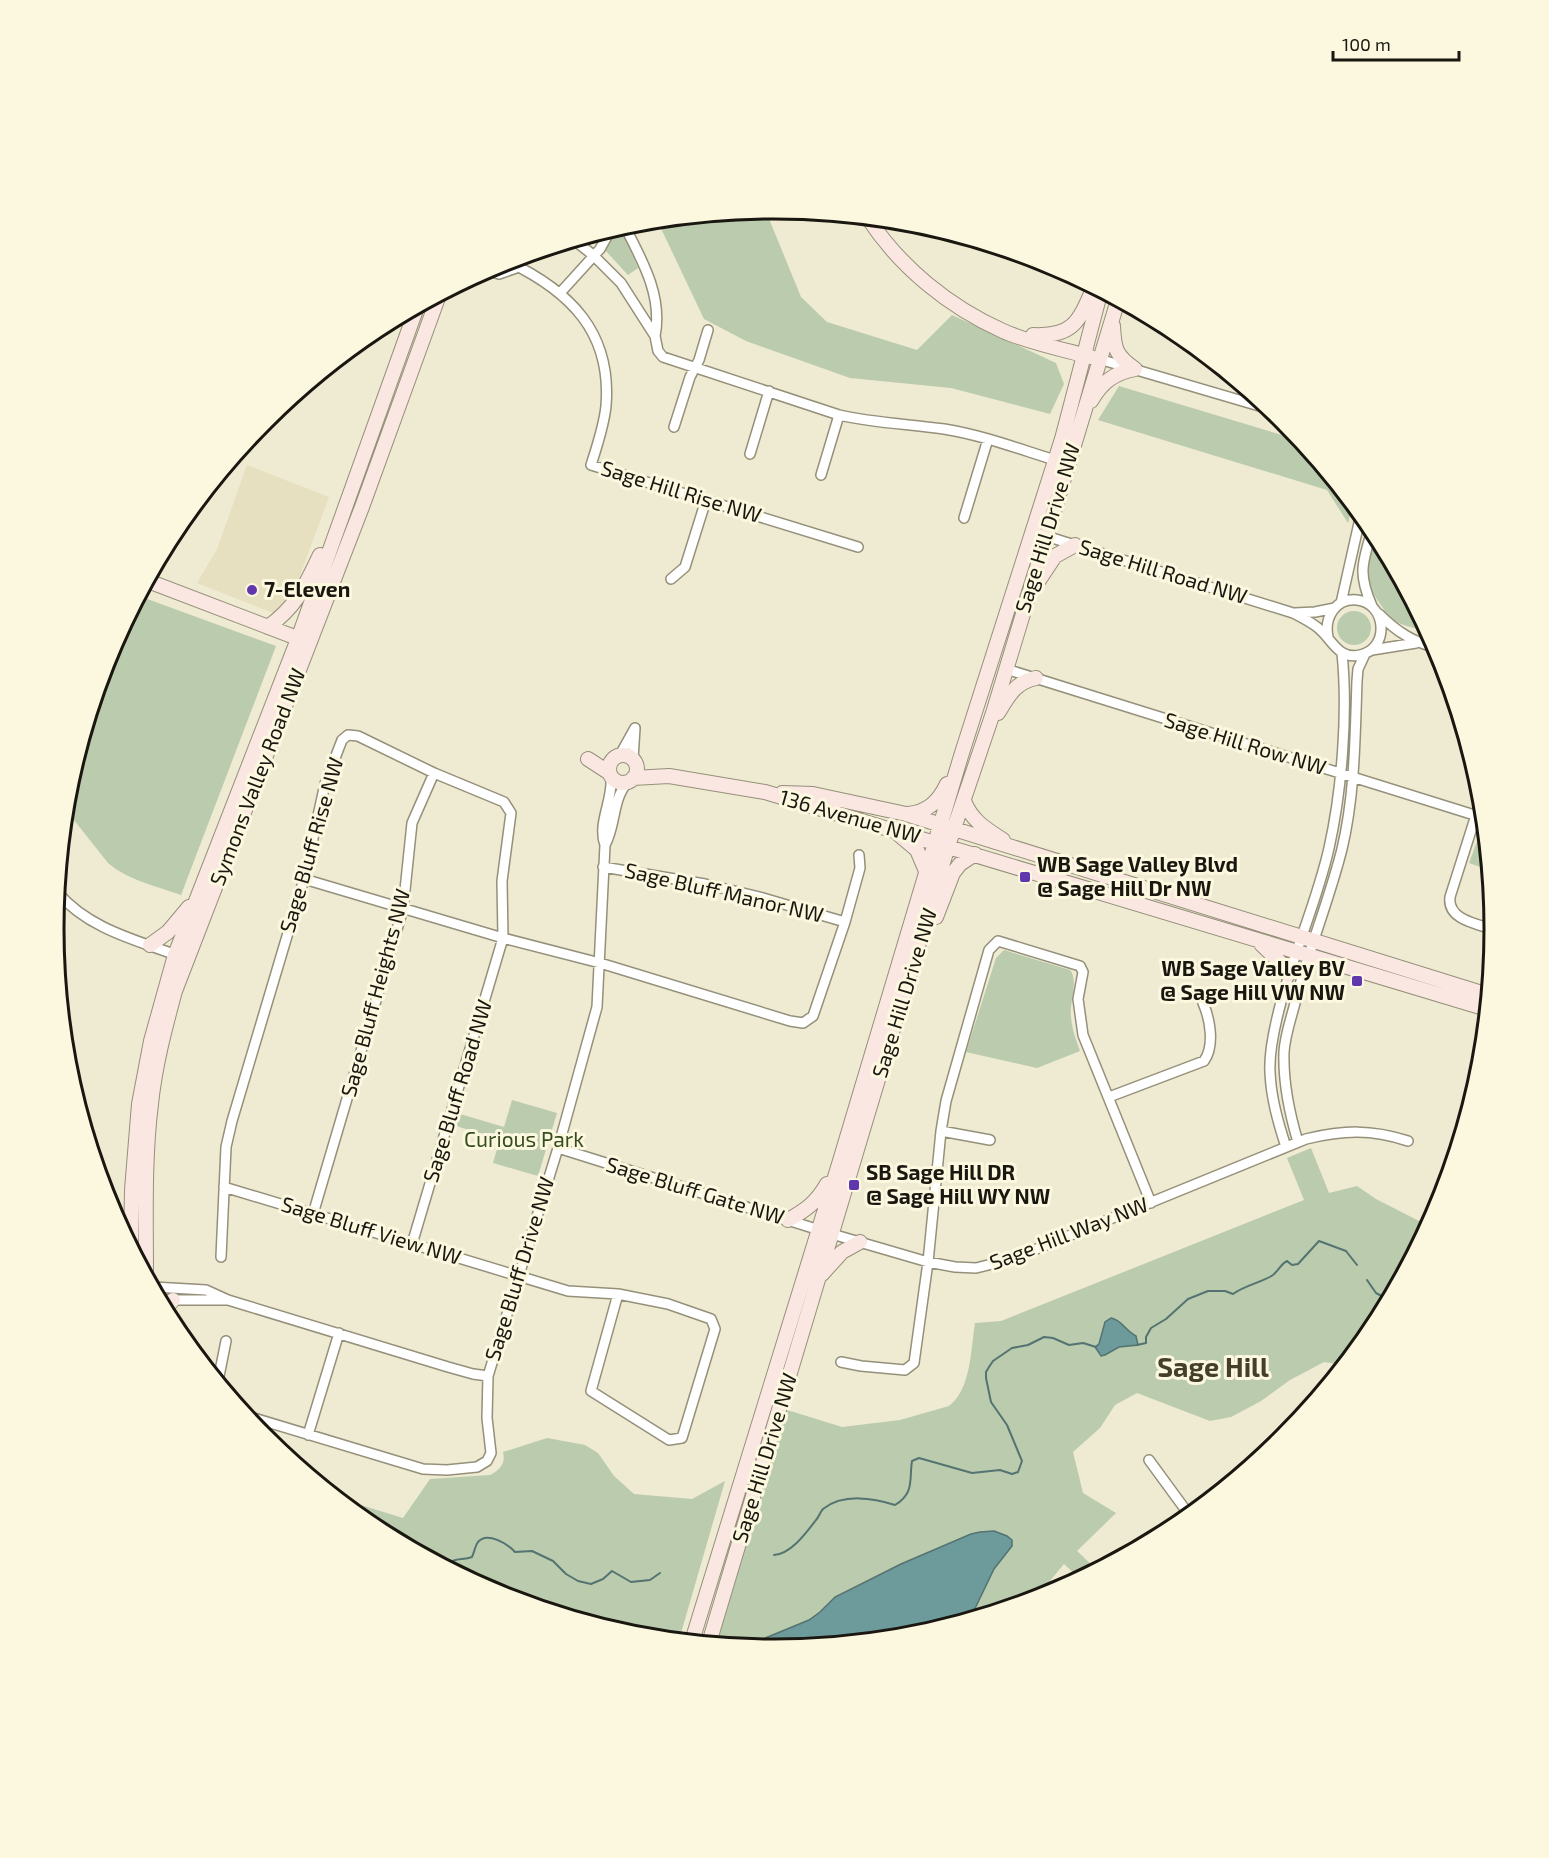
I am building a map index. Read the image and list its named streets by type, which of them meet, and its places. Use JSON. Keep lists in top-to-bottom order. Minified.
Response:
{"streets":{"street":["Sage Hill Rise NW","Sage Hill Drive NW","Sage Hill Road NW","Sage Hill Row NW","Symons Valley Road NW","136 Avenue NW","Sage Bluff Rise NW","Sage Bluff Manor NW","Sage Bluff Heights NW","Sage Bluff Road NW","Sage Bluff Gate NW","Sage Bluff View NW","Sage Hill Way NW","Sage Bluff Drive NW"]},"crossings":[["Sage Hill Drive NW","Sage Hill Road NW"],["Sage Hill Drive NW","Sage Hill Row NW"],["Sage Hill Drive NW","136 Avenue NW"],["Sage Hill Drive NW","Sage Bluff Gate NW"],["Sage Hill Drive NW","Sage Hill Way NW"],["136 Avenue NW","Sage Bluff Drive NW"],["Sage Bluff Rise NW","Sage Bluff Heights NW"],["Sage Bluff Rise NW","Sage Bluff Road NW"],["Sage Bluff Rise NW","Sage Bluff View NW"],["Sage Bluff Manor NW","Sage Bluff Drive NW"],["Sage Bluff Heights NW","Sage Bluff View NW"],["Sage Bluff Road NW","Sage Bluff View NW"],["Sage Bluff Gate NW","Sage Hill Way NW"],["Sage Bluff Gate NW","Sage Bluff Drive NW"],["Sage Bluff View NW","Sage Bluff Drive NW"]],"districts":["Sage Hill"],"parks":["Curious Park"],"places":{"other":["7-Eleven"],"transit":["WB Sage Valley Blvd @ Sage Hill Dr NW","WB Sage Valley BV @ Sage Hill VW NW","SB Sage Hill DR @ Sage Hill WY NW"]},"scale_bar":"100 m"}
